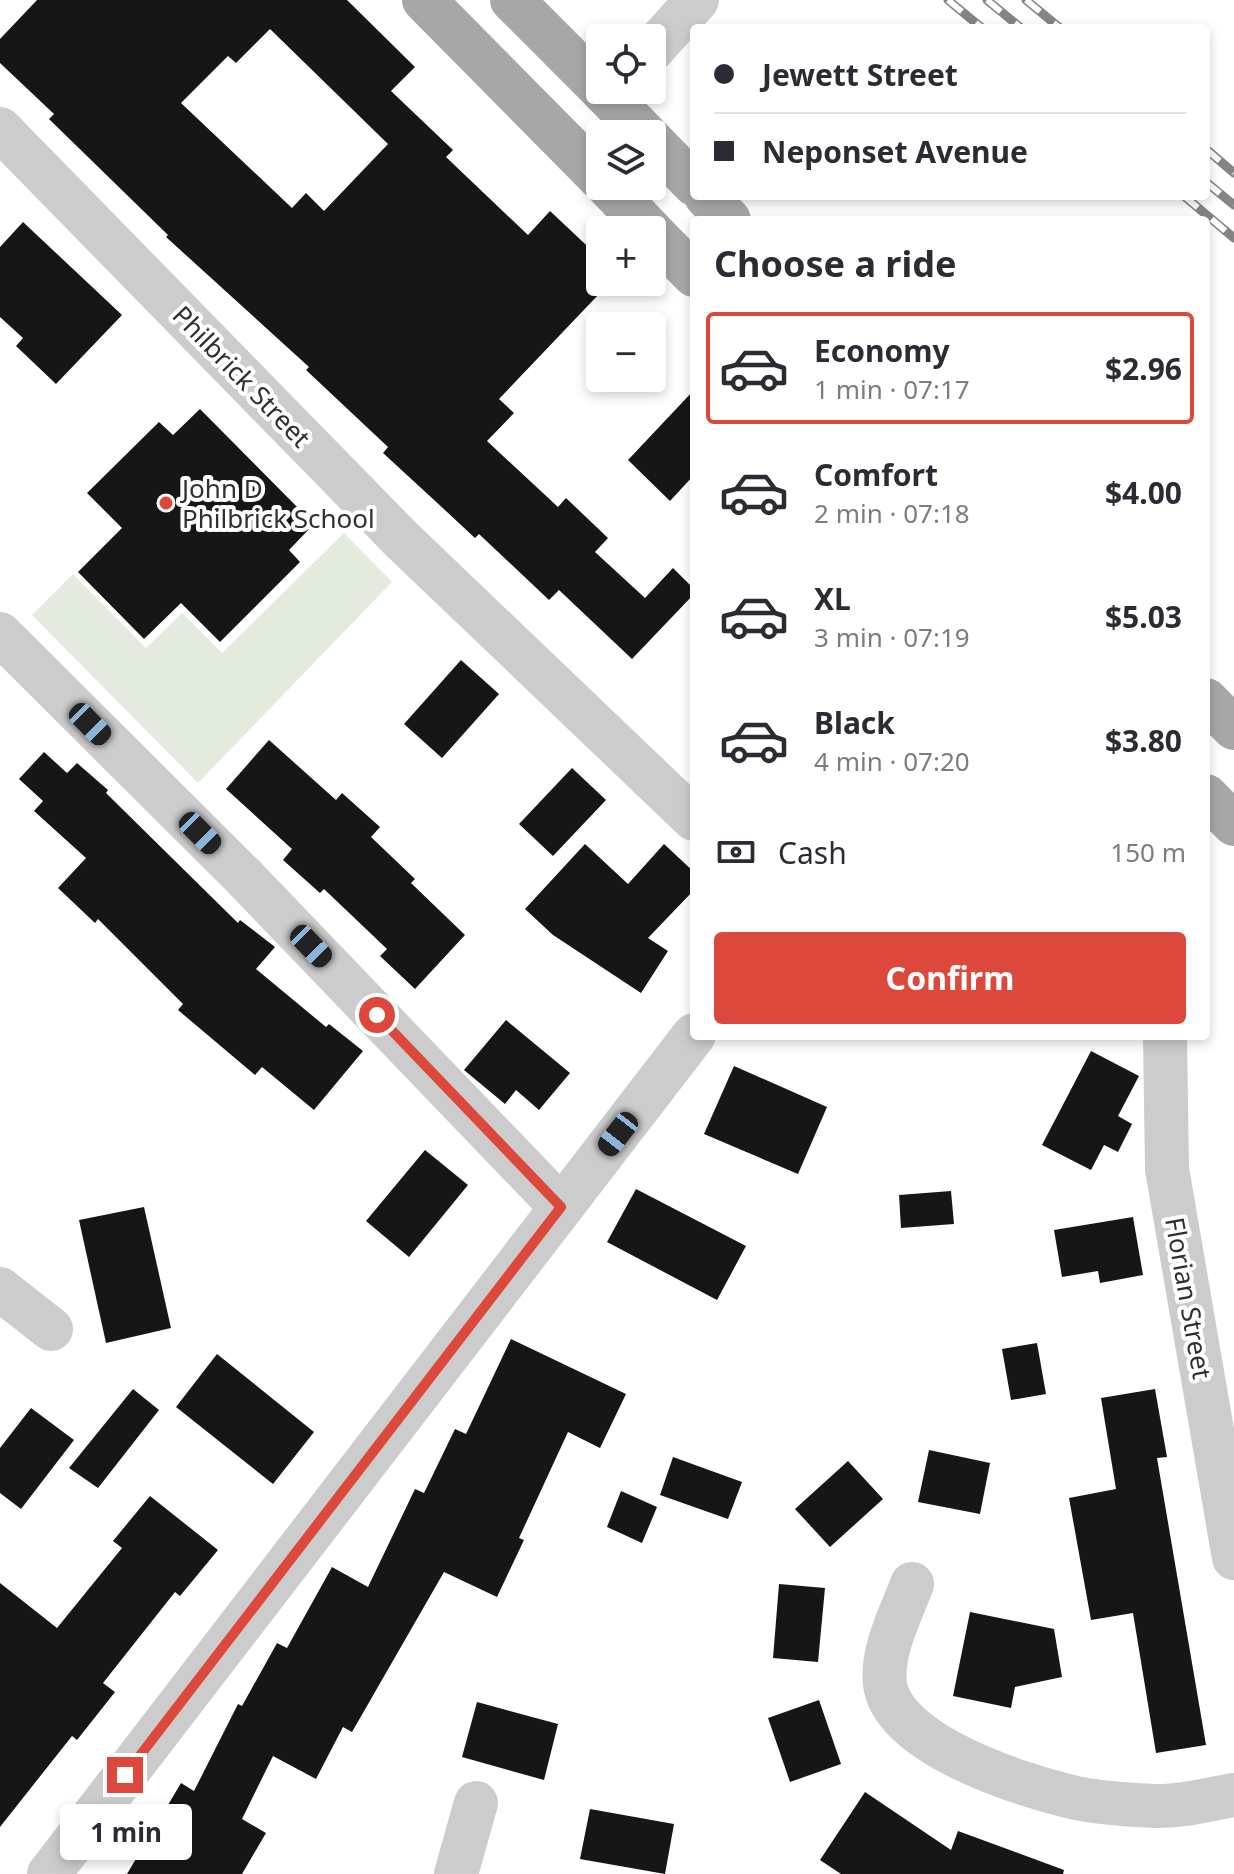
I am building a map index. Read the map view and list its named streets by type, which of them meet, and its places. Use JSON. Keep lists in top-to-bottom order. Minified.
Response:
{"streets":{"street":["Philbrick Street","Florian Street"]},"places":["John D Philbrick School"],"page":{"map_buttons":["+","−"],"banner":["Jewett Street","Neponset Avenue"],"heading":"Choose a ride","list":[{"name":"Economy","note":"1 min · 07:17","value":"$2.96"},{"name":"Comfort","note":"2 min · 07:18","value":"$4.00"},{"name":"XL","note":"3 min · 07:19","value":"$5.03"},{"name":"Black","note":"4 min · 07:20","value":"$3.80"}],"pay":["Cash","150 m"],"buttons":"Confirm","bubble":"1 min"}}
